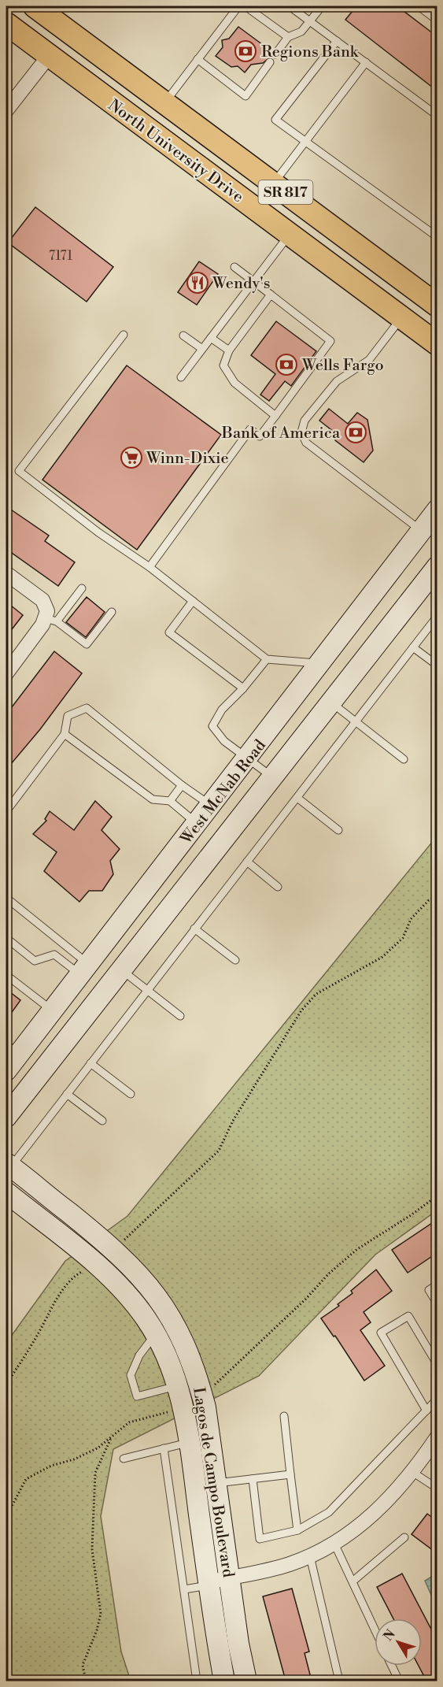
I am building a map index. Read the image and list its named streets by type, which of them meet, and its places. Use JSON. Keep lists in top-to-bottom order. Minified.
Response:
{"streets":{"main road":["North University Drive","SR 817","West McNab Road","Lagos de Campo Boulevard"]},"places":{"bank":["Regions Bank","Wells Fargo","Bank of America"],"restaurant":["Wendy's"],"supermarket":["Winn-Dixie"]},"house_numbers":["7171"],"north":"top left"}
